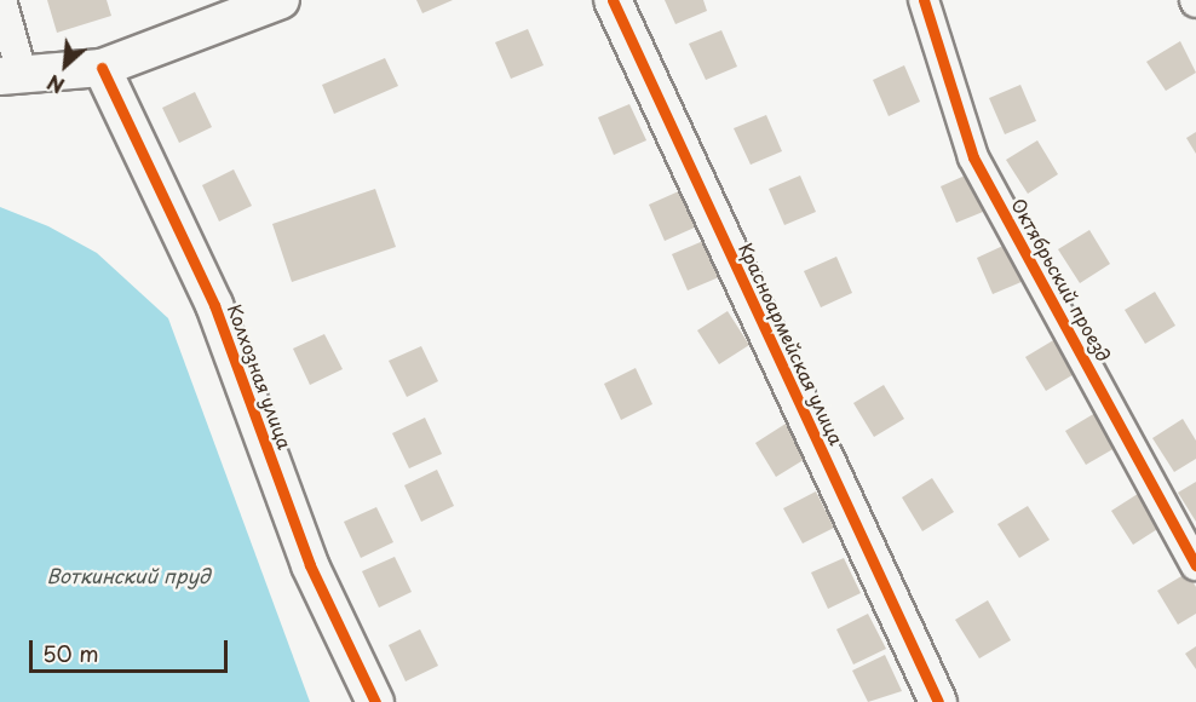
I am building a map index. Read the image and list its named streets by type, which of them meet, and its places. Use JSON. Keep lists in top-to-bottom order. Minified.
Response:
{"streets":{"street":["Октябрьский проезд","Красноармейская улица","Колхозная улица"]},"water":["Воткинский пруд"],"scale_bar":"50 m","north":"bottom left"}
